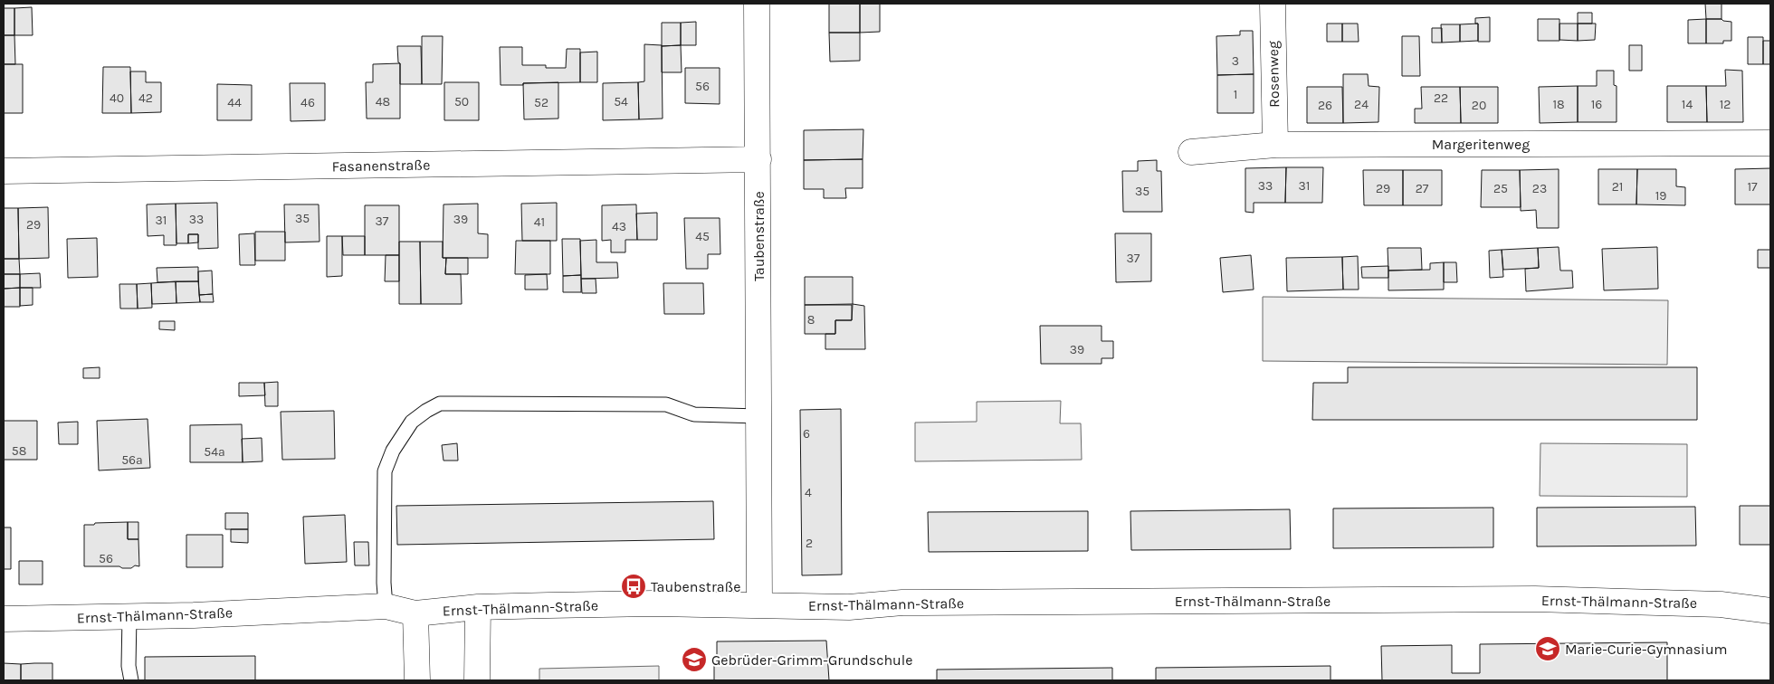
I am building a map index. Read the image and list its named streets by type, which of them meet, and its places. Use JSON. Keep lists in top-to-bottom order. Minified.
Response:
{"streets":{"street":["Rosenweg","Margeritenweg","Fasanenstraße","Taubenstraße","Ernst-Thälmann-Straße"]},"crossings":[["Rosenweg","Margeritenweg"],["Fasanenstraße","Taubenstraße"],["Taubenstraße","Ernst-Thälmann-Straße"]],"places":{"bus stop":["Taubenstraße"],"school or university":["Marie-Curie-Gymnasium","Gebrüder-Grimm-Grundschule"]},"house_numbers":["3","56","1","40","42","22","48","50","54","44","46","52","24","18","16","14","12","26","20","33","31","21","17","29","27","25","23","35","19","35","33","39","31","37","41","29","43","45","37","8","39","6","58","54a","56a","4","2","56"]}
